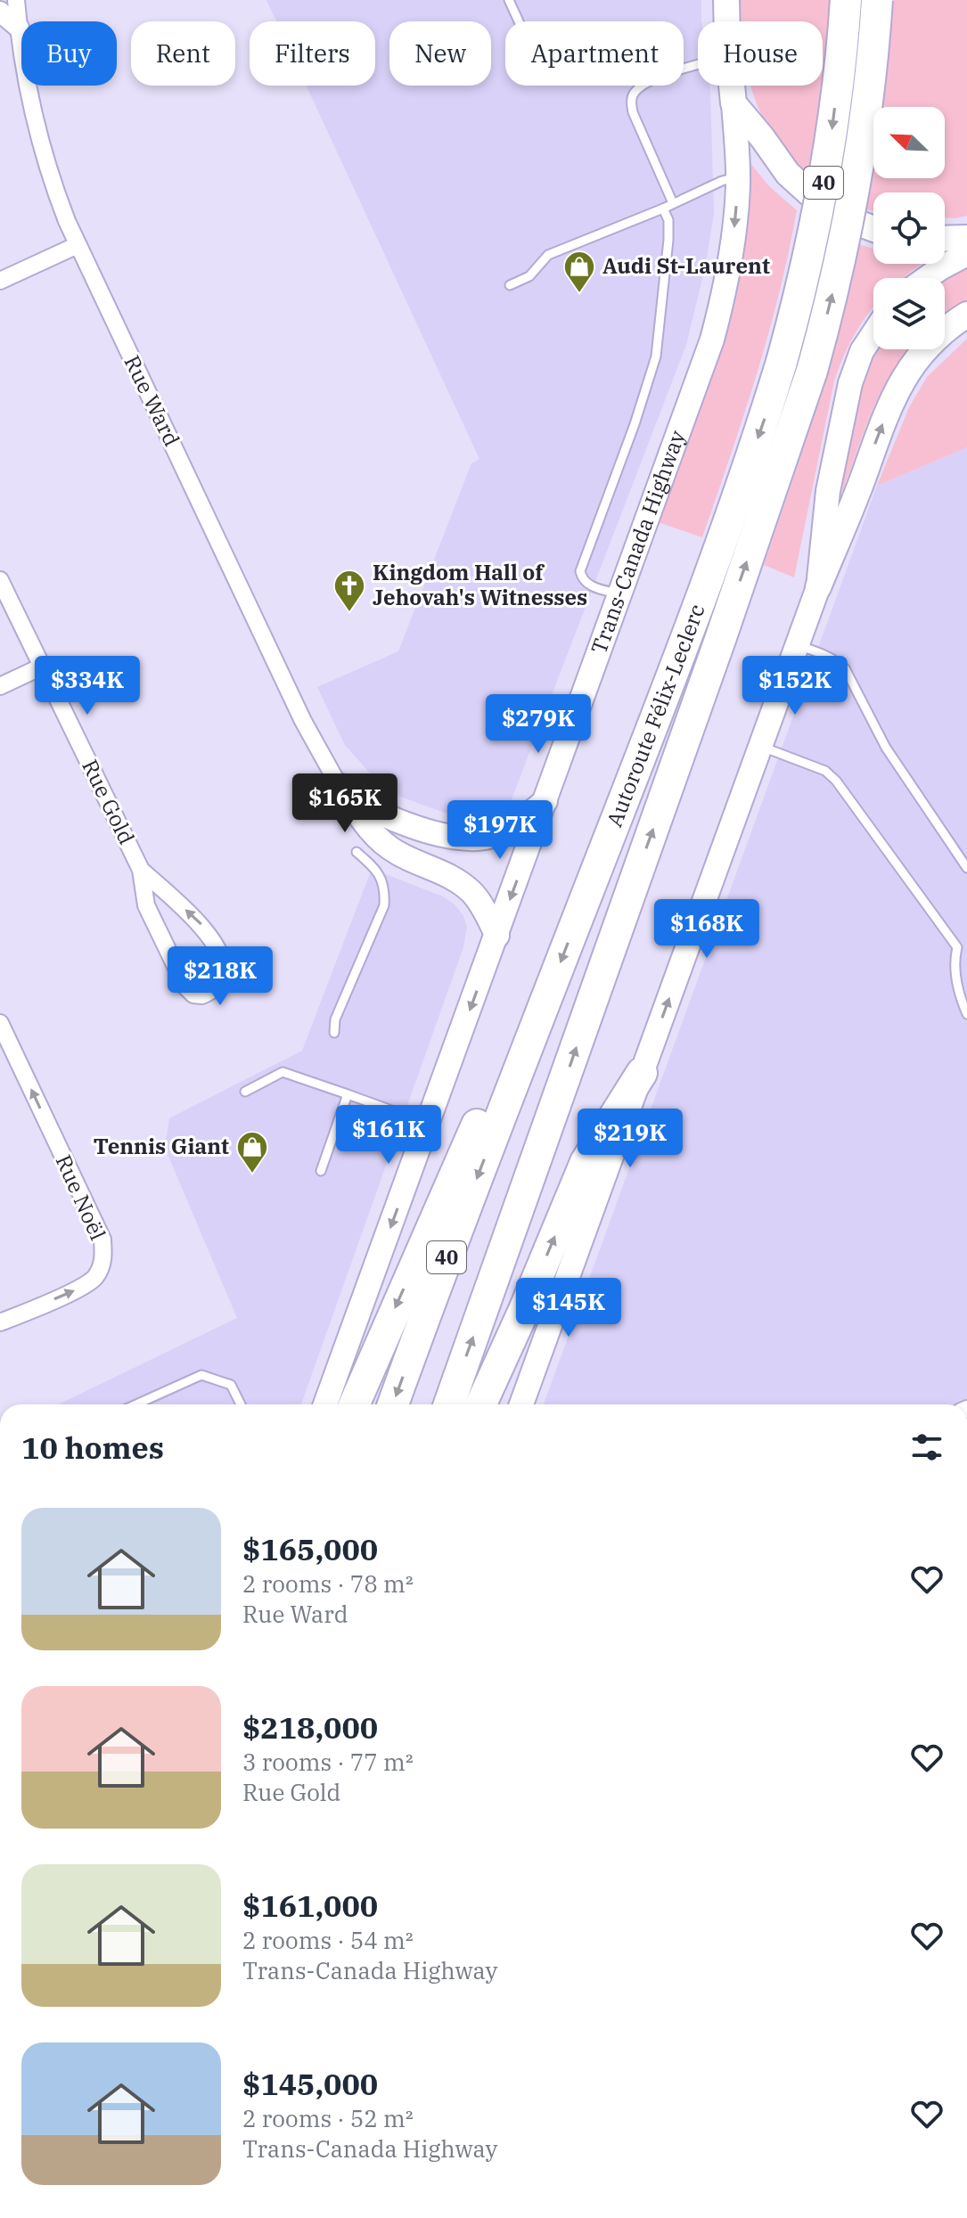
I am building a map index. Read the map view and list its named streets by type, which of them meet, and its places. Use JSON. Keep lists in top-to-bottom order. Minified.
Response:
{"streets":{"highway":["40","Autoroute Félix-Leclerc"],"main road":["Trans-Canada Highway"],"street":["Rue Ward","Rue Gold","Rue Noël"]},"places":{"shop":["Audi St-Laurent","Tennis Giant"],"church":["Kingdom Hall of Jehovah's Witnesses"]},"north":"top left","page":{"chip":["Buy","Rent","Filters","New","Apartment","House"],"price":["$334K","$152K","$279K","$165K","$197K","$168K","$218K","$161K","$219K","$145K"],"heading":"10 homes","list":[{"name":"$165,000","note":"2 rooms · 78 m² · Rue Ward"},{"name":"$218,000","note":"3 rooms · 77 m² · Rue Gold"},{"name":"$161,000","note":"2 rooms · 54 m² · Trans-Canada Highway"},{"name":"$145,000","note":"2 rooms · 52 m² · Trans-Canada Highway"}]}}
